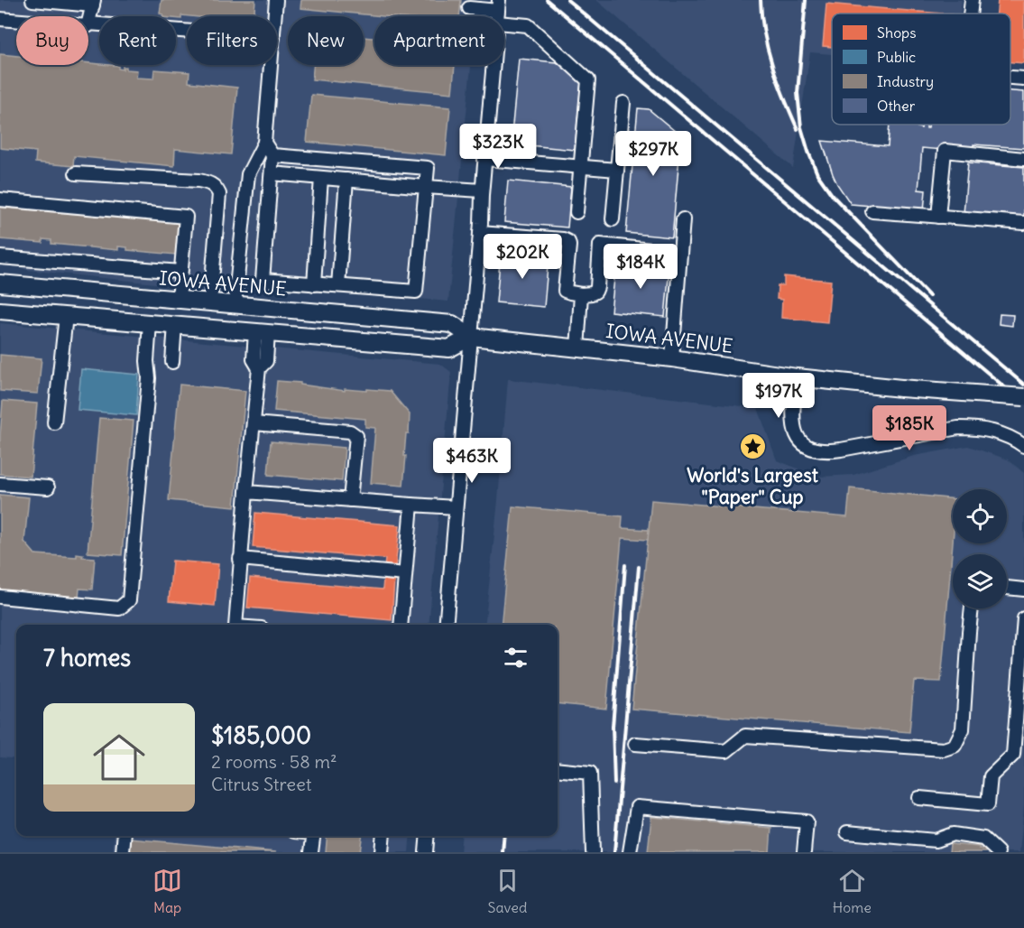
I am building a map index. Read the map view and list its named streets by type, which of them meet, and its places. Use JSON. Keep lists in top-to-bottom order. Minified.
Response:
{"streets":{"main road":["IOWA AVENUE"]},"places":{"place":["World's Largest \"Paper\" Cup"]},"legend":["Shops","Public","Industry","Other"],"page":{"chip":["Buy","Rent","Filters","New","Apartment"],"price":["$323K","$297K","$202K","$184K","$197K","$185K","$463K"],"heading":"7 homes","list":[{"name":"$185,000","note":"2 rooms · 58 m² · Citrus Street"}],"tabs":["Map","Saved","Home"]}}
